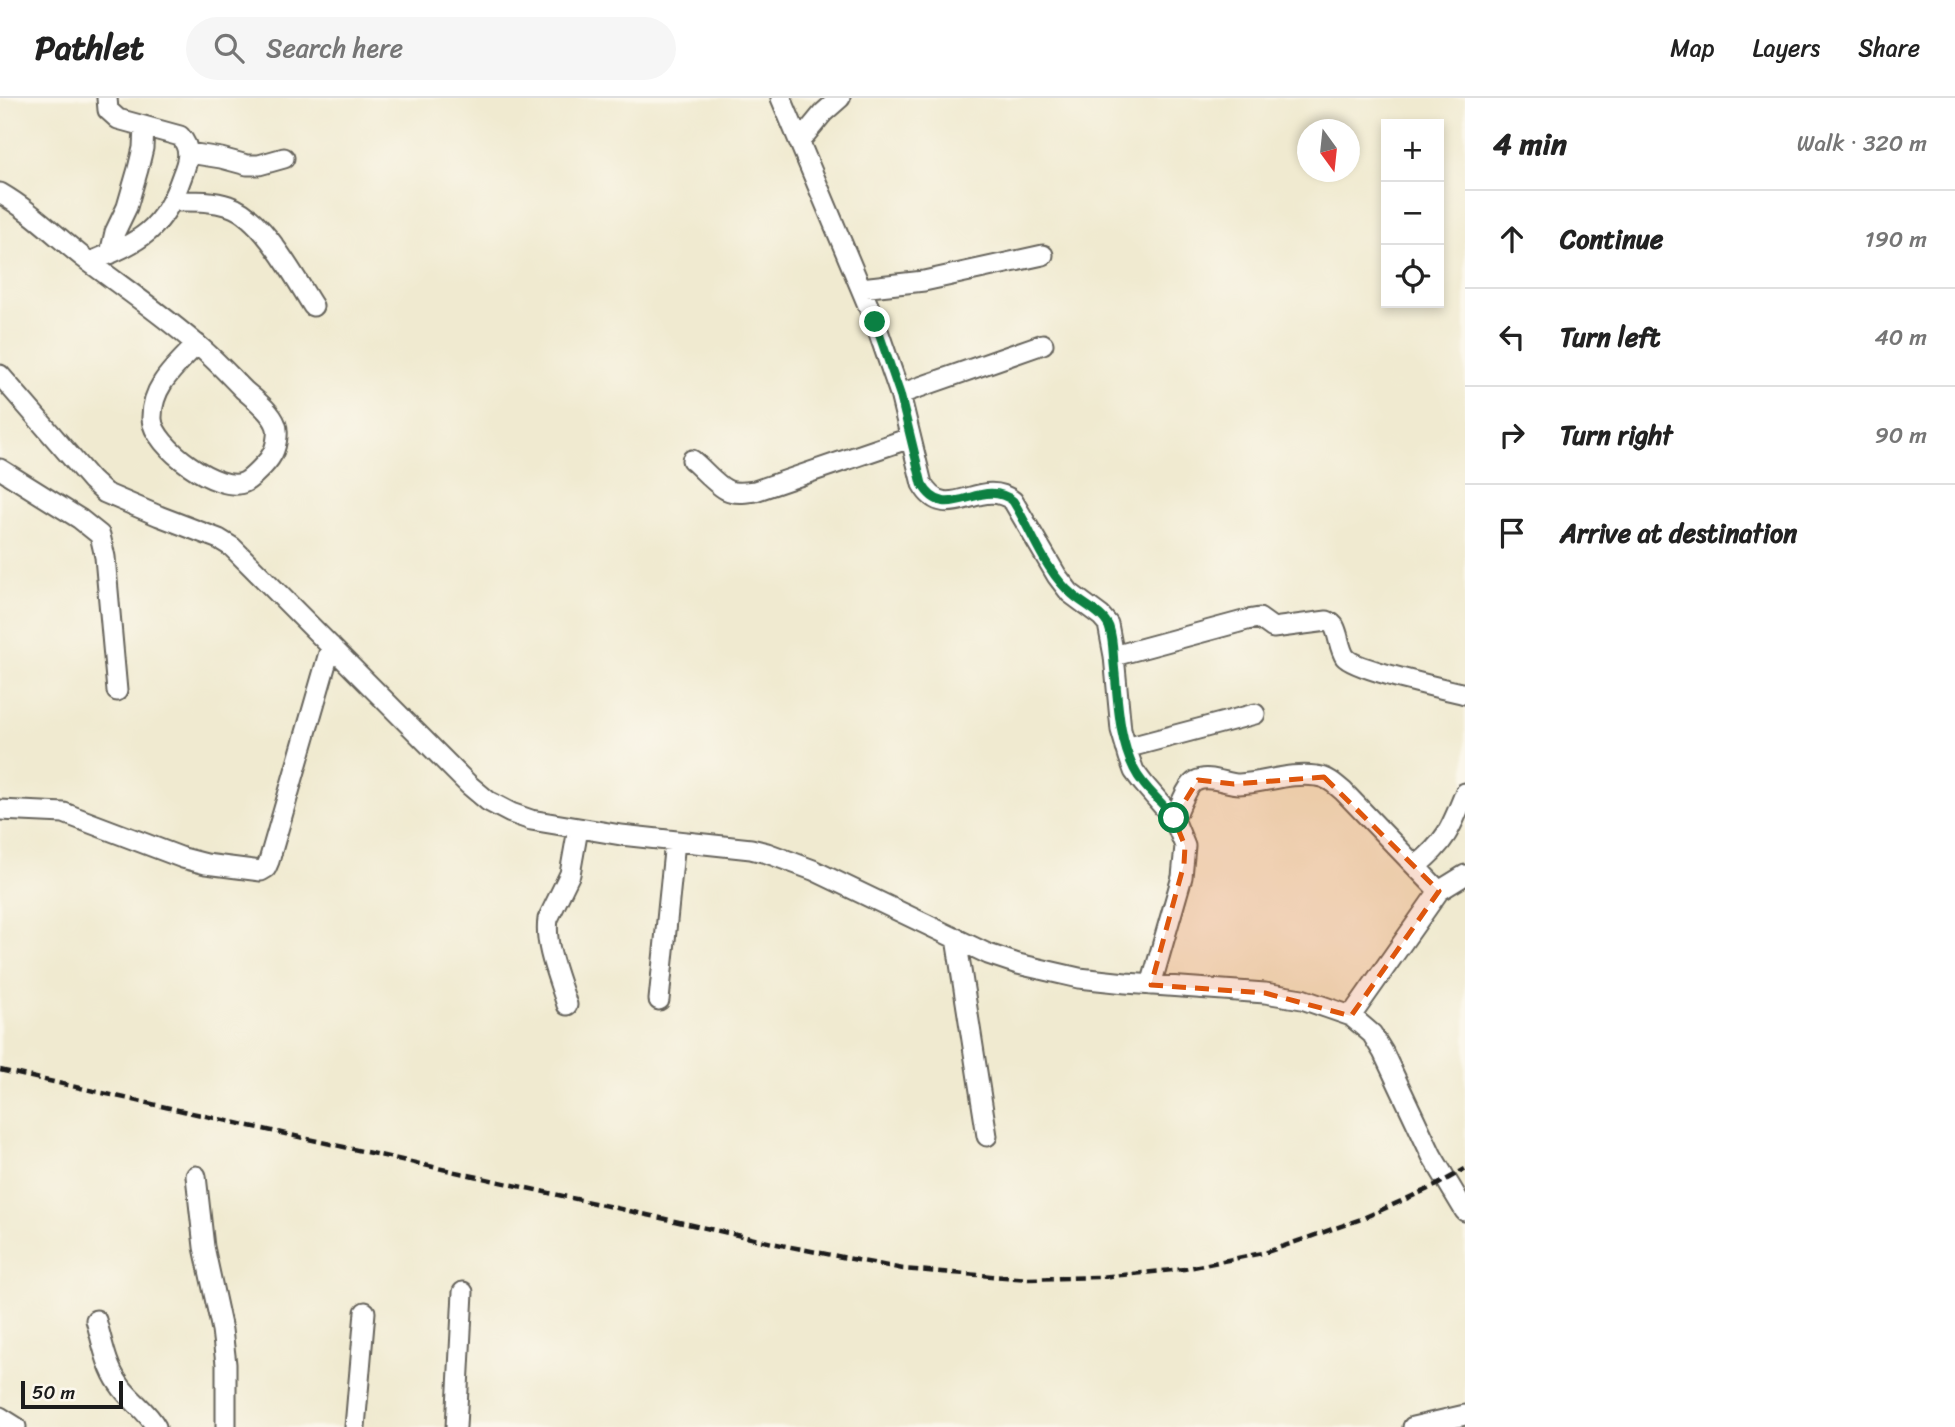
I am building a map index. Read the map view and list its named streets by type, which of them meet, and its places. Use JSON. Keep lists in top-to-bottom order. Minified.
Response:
{"scale_bar":"50 m","north":"bottom","page":{"header":"Pathlet","search":"Search here","nav":["Map","Layers","Share"],"heading":["4 min","Walk · 320 m"],"map_buttons":["+","−"],"list":[["Continue","190 m"],["Turn left","40 m"],["Turn right","90 m"],"Arrive at destination"],"scale":"50 m"}}
